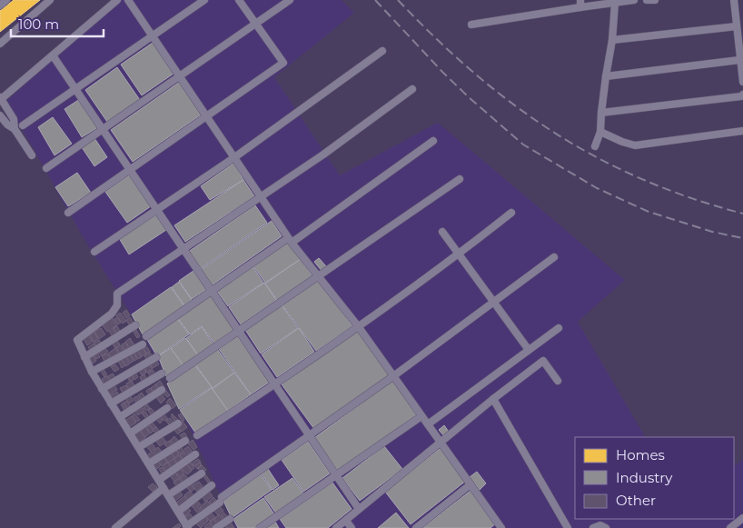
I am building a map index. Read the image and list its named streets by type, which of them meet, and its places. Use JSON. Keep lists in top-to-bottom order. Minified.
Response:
{"legend":["Homes","Industry","Other"],"scale_bar":"100 m"}
